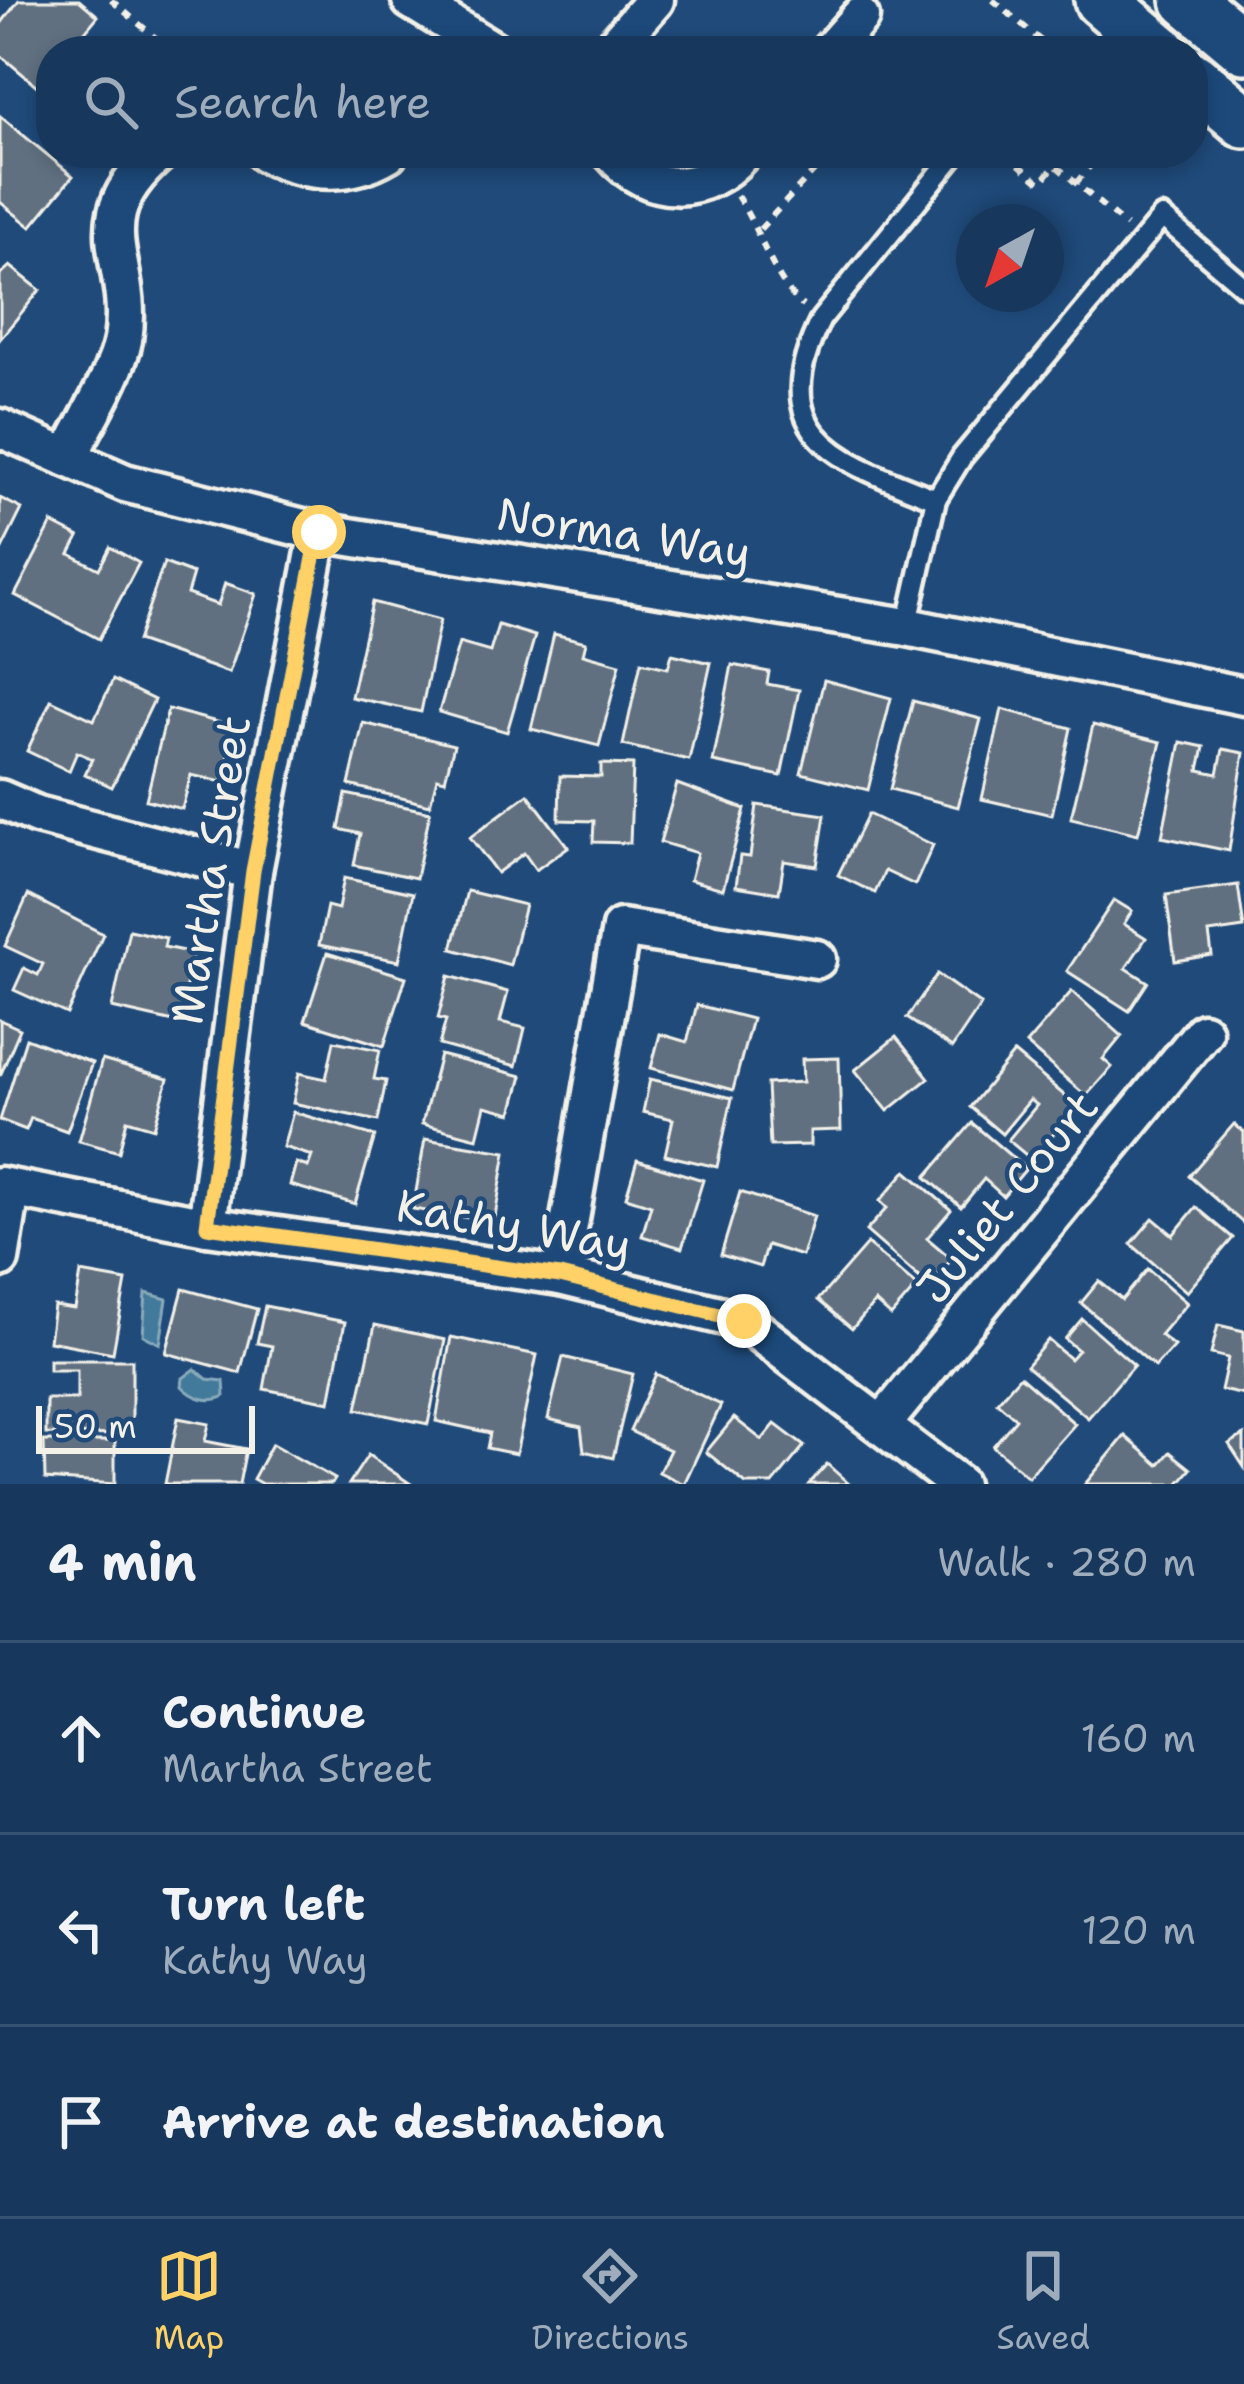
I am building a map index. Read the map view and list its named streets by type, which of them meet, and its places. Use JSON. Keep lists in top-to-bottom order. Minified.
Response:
{"streets":{"street":["Norma Way","Martha Street","Juliet Court","Kathy Way"]},"crossings":[["Norma Way","Martha Street"],["Martha Street","Kathy Way"],["Juliet Court","Kathy Way"]],"scale_bar":"50 m","north":"bottom left","page":{"search":"Search here","scale":"50 m","heading":["4 min","Walk · 280 m"],"list":[["Continue","Martha Street","160 m"],["Turn left","Kathy Way","120 m"],"Arrive at destination"],"nav":["Map","Directions","Saved"]}}
